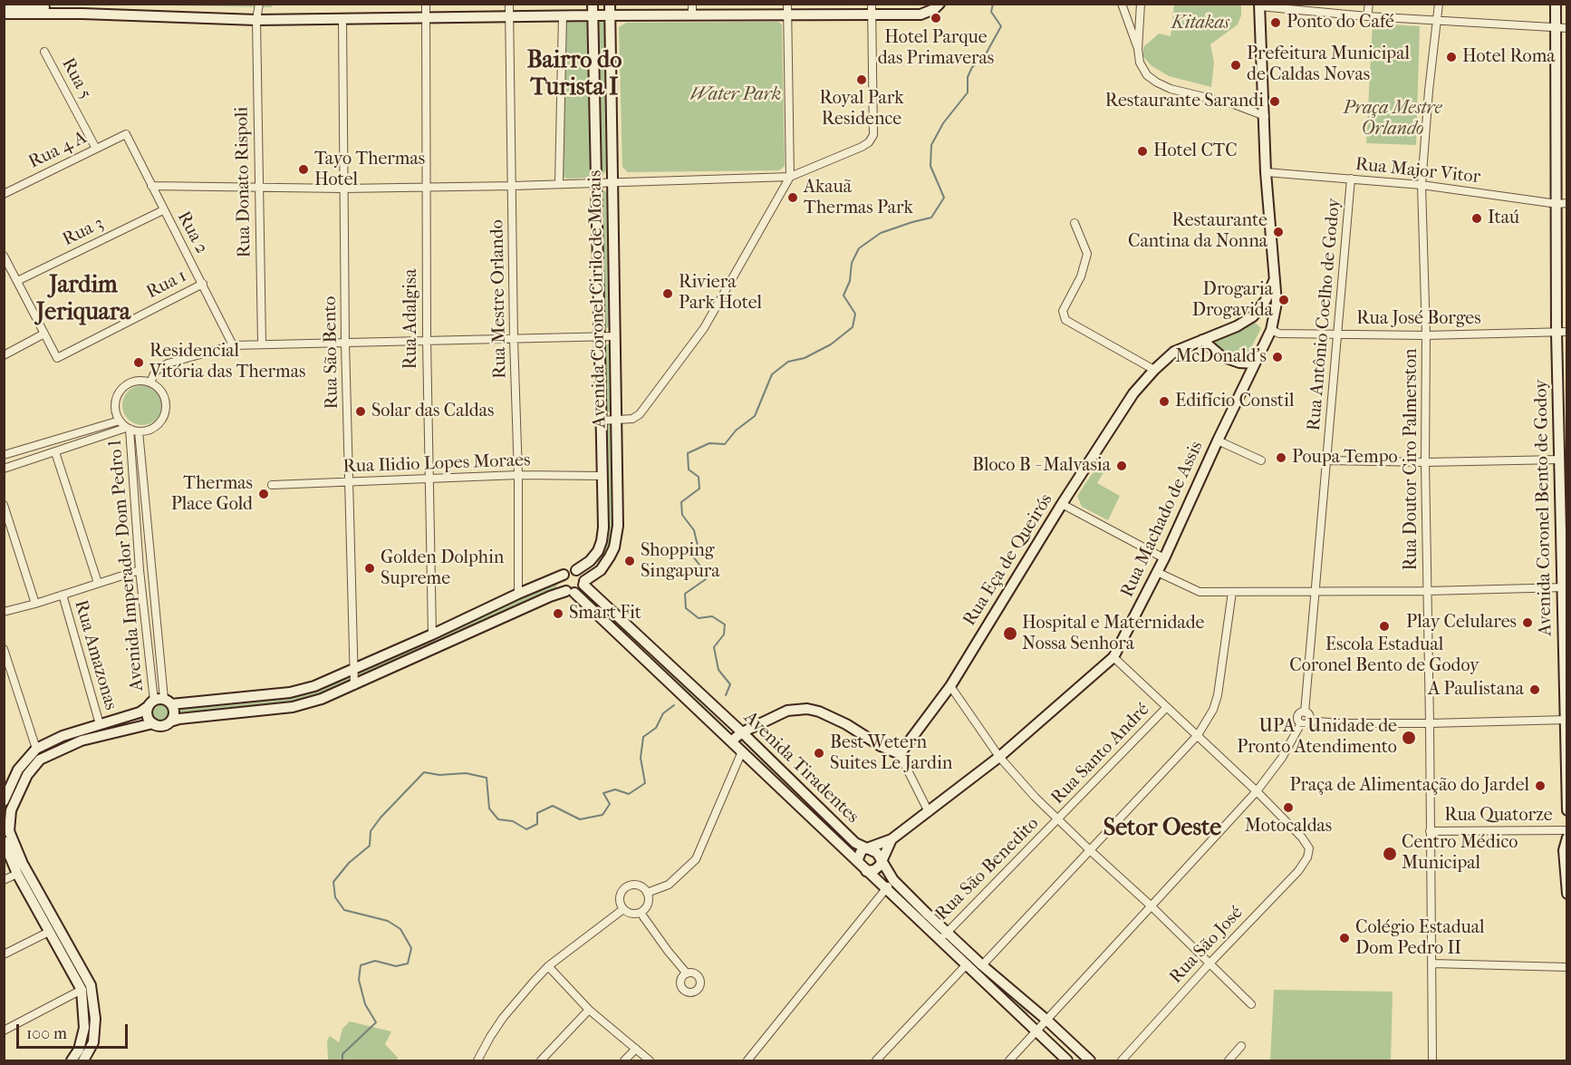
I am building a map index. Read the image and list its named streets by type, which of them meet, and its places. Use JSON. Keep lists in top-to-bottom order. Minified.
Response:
{"streets":{"main road":["Avenida Coronel Cirilo de Morais","Avenida Coronel Bento de Godoy","Rua Machado de Assis","Rua Eça de Queirós","Avenida Tiradentes"],"street":["Rua 5","Rua 4 A","Rua Major Vitor","Rua Donato Rispoli","Rua 3","Rua 2","Rua 1","Rua Mestre Orlando","Rua Antônio Coelho de Godoy","Rua Adalgisa","Rua José Borges","Rua São Bento","Rua Doutor Ciro Palmerston","Rua Ilidio Lopes Moraes","Avenida Imperador Dom Pedro l","Rua Amazonas","Rua Santo André","Rua Quatorze","Rua São Benedito","Rua São José"]},"crossings":[["Rua 5","Rua 4 A"],["Rua 4 A","Rua 2"],["Rua Major Vitor","Rua Antônio Coelho de Godoy"],["Rua Major Vitor","Rua Doutor Ciro Palmerston"],["Rua Major Vitor","Avenida Coronel Bento de Godoy"],["Rua Major Vitor","Rua Machado de Assis"],["Rua 3","Rua 2"],["Rua 2","Rua 1"],["Rua Mestre Orlando","Rua Ilidio Lopes Moraes"],["Avenida Coronel Cirilo de Morais","Rua Ilidio Lopes Moraes"],["Avenida Coronel Cirilo de Morais","Avenida Tiradentes"],["Rua Antônio Coelho de Godoy","Rua José Borges"],["Rua Antônio Coelho de Godoy","Avenida Tiradentes"],["Rua Antônio Coelho de Godoy","Rua São José"],["Rua Adalgisa","Rua Ilidio Lopes Moraes"],["Rua José Borges","Rua Doutor Ciro Palmerston"],["Rua José Borges","Avenida Coronel Bento de Godoy"],["Rua José Borges","Rua Machado de Assis"],["Rua São Bento","Rua Ilidio Lopes Moraes"],["Rua Doutor Ciro Palmerston","Rua Quatorze"],["Rua Machado de Assis","Rua Eça de Queirós"],["Rua Machado de Assis","Avenida Tiradentes"],["Rua Santo André","Rua São Benedito"],["Avenida Tiradentes","Rua São Benedito"]],"districts":["Bairro do Turista I","Jardim Jeriquara","Setor Oeste"],"parks":["Kitakas","Water Park","Praça Mestre Orlando"],"places":["Hotel Parque das Primaveras","Ponto do Café","Hotel Roma","Prefeitura Municipal de Caldas Novas","Royal Park Residence","Restaurante Sarandi","Hotel CTC","Tayo Thermas Hotel","Akauã Thermas Park","Itaú","Restaurante Cantina da Nonna","Riviera Park Hotel","Drogaria Drogavida","McDonald's","Residencial Vitória das Thermas","Edifício Constil","Solar das Caldas","Poupa Tempo","Bloco B - Malvasia","Thermas Place Gold","Shopping Singapura","Golden Dolphin Supreme","Smart Fit","Play Celulares","Escola Estadual Coronel Bento de Godoy","Hospital e Maternidade Nossa Senhora","A Paulistana","UPA - Unidade de Pronto Atendimento","Best Wetern Suites Le Jardin","Praça de Alimentação do Jardel","Motocaldas","Centro Médico Municipal","Colégio Estadual Dom Pedro II"],"scale_bar":"100 m"}
